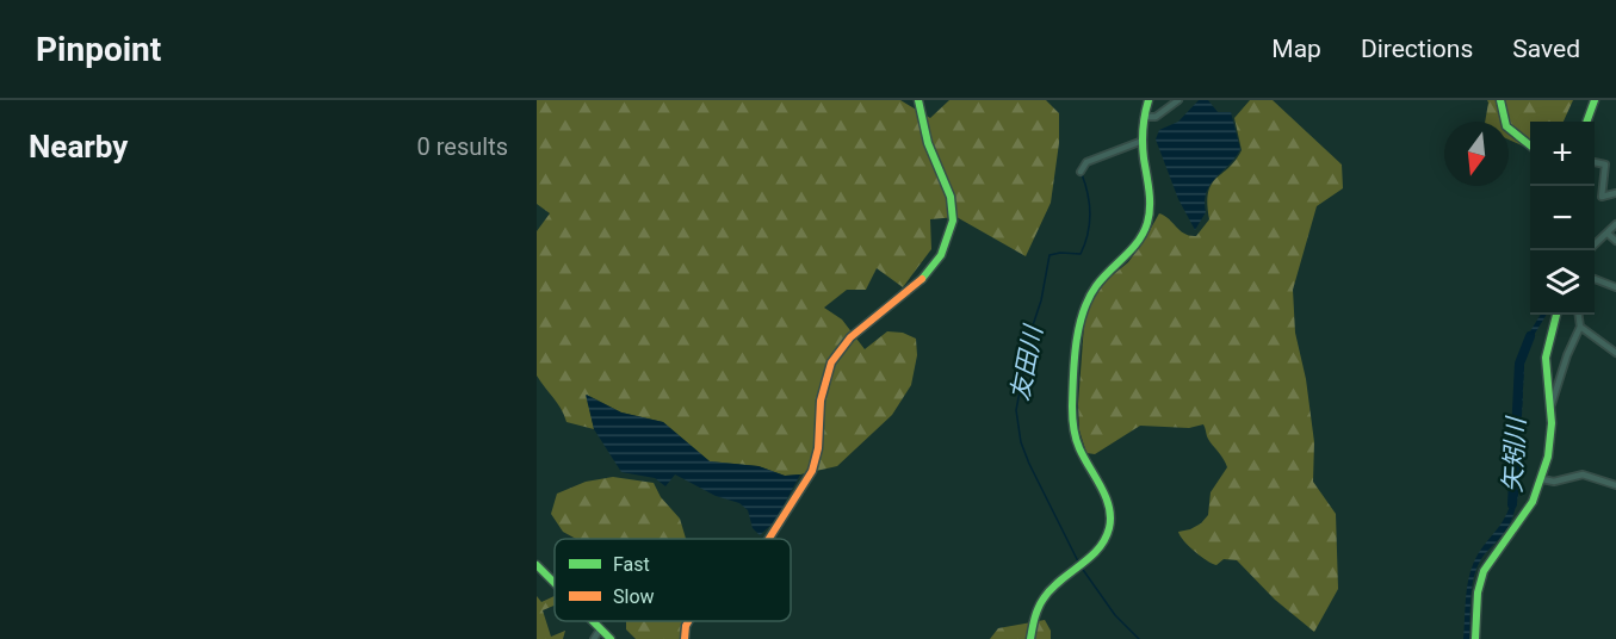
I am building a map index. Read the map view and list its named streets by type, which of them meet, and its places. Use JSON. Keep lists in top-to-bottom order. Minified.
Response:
{"water":["友田川","矢矧川"],"legend":["Fast","Slow"],"north":"bottom","page":{"header":"Pinpoint","nav":["Map","Directions","Saved"],"heading":["Nearby","0 results"],"map_buttons":["+","−"]}}
